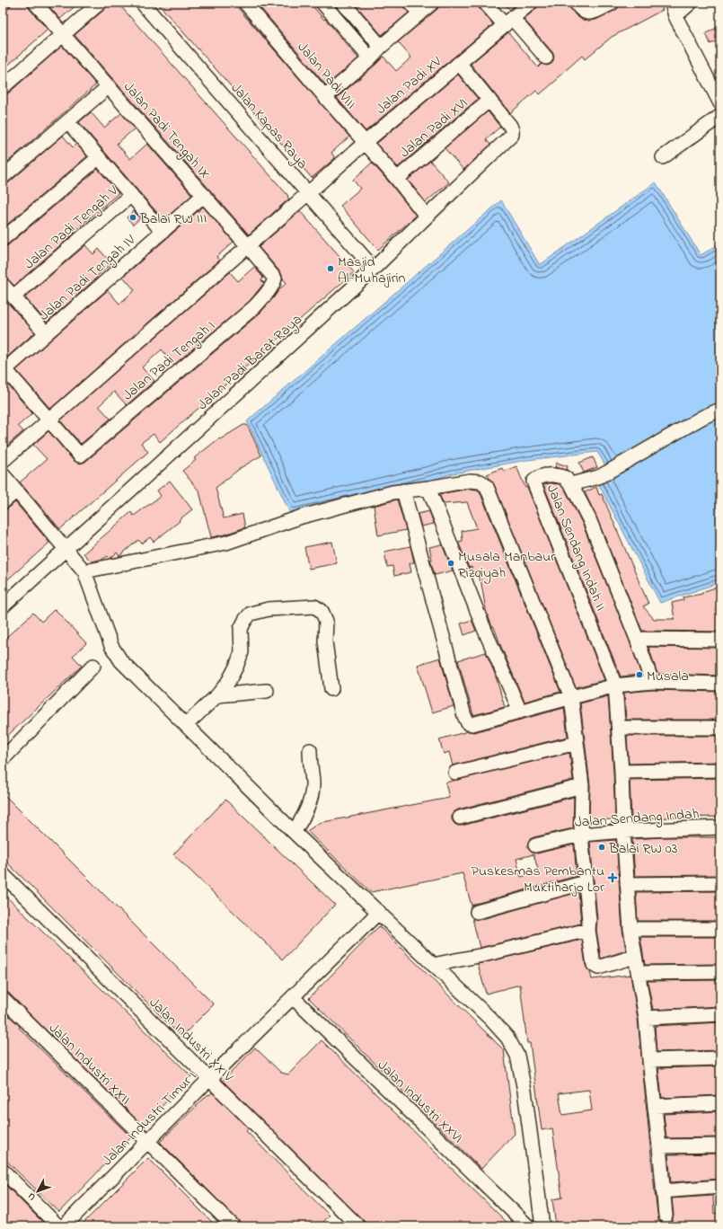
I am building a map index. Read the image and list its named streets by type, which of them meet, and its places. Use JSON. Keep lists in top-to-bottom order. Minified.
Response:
{"streets":{"street":["Jalan Padi VIII","Jalan Padi XV","Jalan Kapas Raya","Jalan Padi XVI","Jalan Padi Tengah IX","Jalan Padi Tengah V","Jalan Padi Tengah IV","Jalan Padi Tengah I","Jalan Padi Barat Raya","Jalan Sendang Indah II","Jalan Sendang Indah","Jalan Industri XXIV","Jalan Industri XXII","Jalan Industri XXVI","Jalan Industri Timur I"]},"crossings":[["Jalan Padi VIII","Jalan Padi XV"],["Jalan Padi VIII","Jalan Padi XVI"],["Jalan Padi VIII","Jalan Padi Barat Raya"],["Jalan Padi XV","Jalan Kapas Raya"],["Jalan Padi XV","Jalan Padi XVI"],["Jalan Kapas Raya","Jalan Padi Barat Raya"],["Jalan Padi XVI","Jalan Padi Barat Raya"],["Jalan Padi Tengah IX","Jalan Padi Tengah IV"],["Jalan Padi Tengah IX","Jalan Padi Tengah I"],["Jalan Sendang Indah II","Jalan Sendang Indah"],["Jalan Industri XXIV","Jalan Industri Timur I"],["Jalan Industri XXII","Jalan Industri Timur I"],["Jalan Industri XXVI","Jalan Industri Timur I"]],"places":{"other":["Balai RW III","Masjid Al-Muhajirin","Musala Manbaur Rizqiyah","Musala","Balai RW 03"],"health":["Puskesmas Pembantu Muktiharjo Lor"]},"north":"bottom left"}
